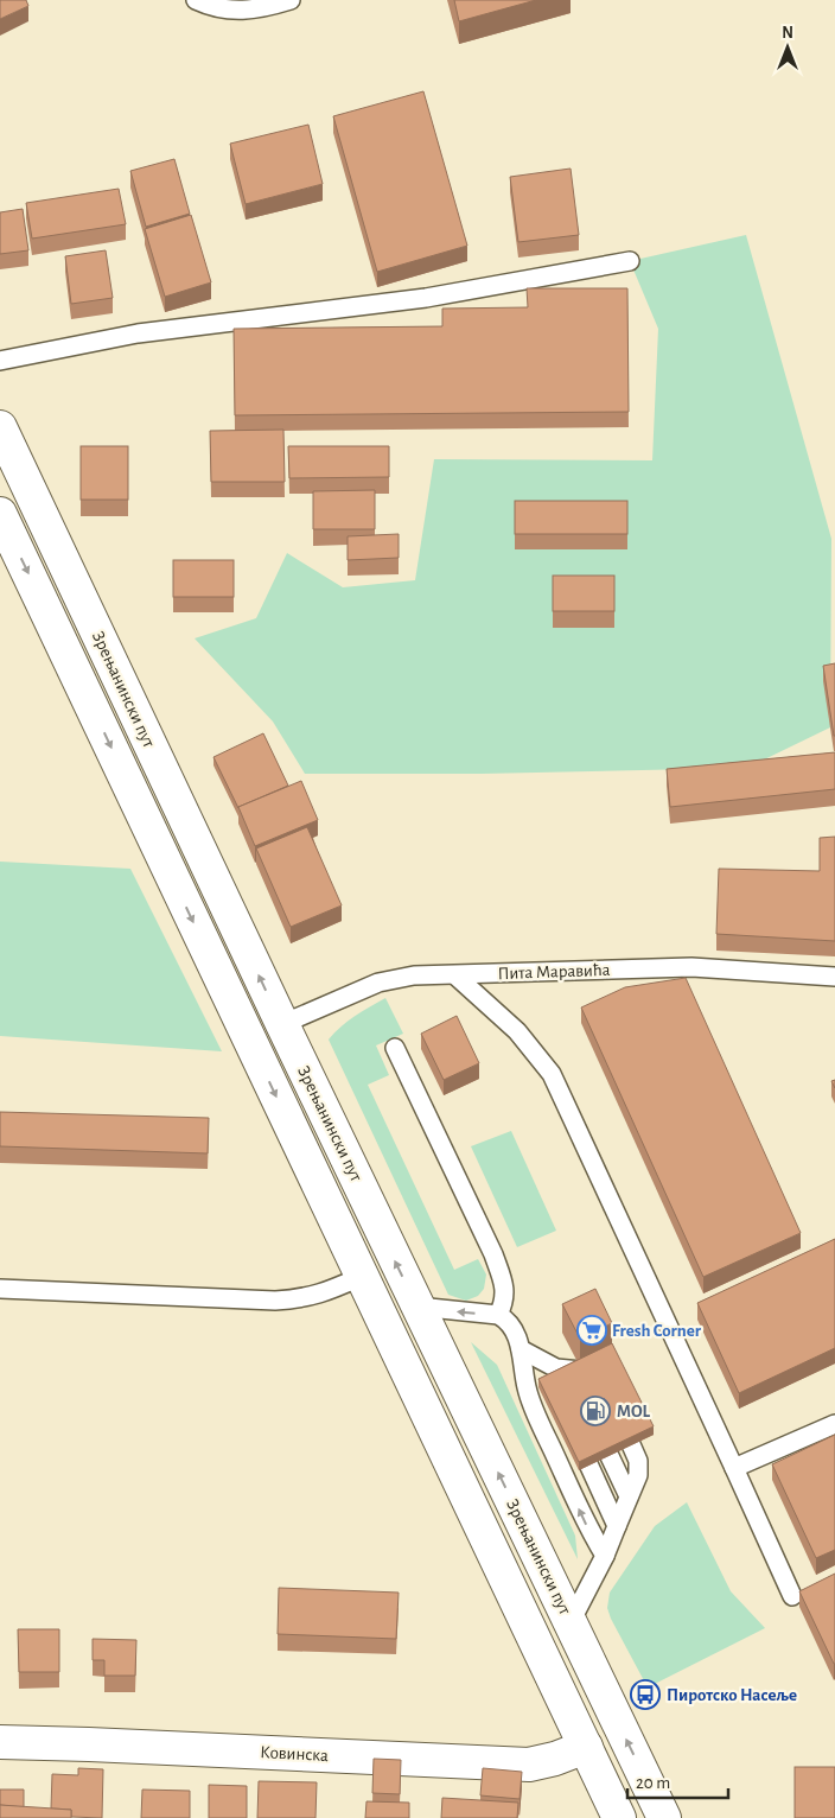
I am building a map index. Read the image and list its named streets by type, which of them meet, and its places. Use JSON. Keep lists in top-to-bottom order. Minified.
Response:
{"streets":{"main road":["Зрењанински пут","Ковинска"],"lane":["Пита Маравића"]},"crossings":[["Зрењанински пут","Пита Маравића"],["Зрењанински пут","Ковинска"]],"places":{"supermarket":["Fresh Corner"],"fuel station":["MOL"],"bus stop":["Пиротско Насеље"]},"scale_bar":"20 m","north":"top"}
